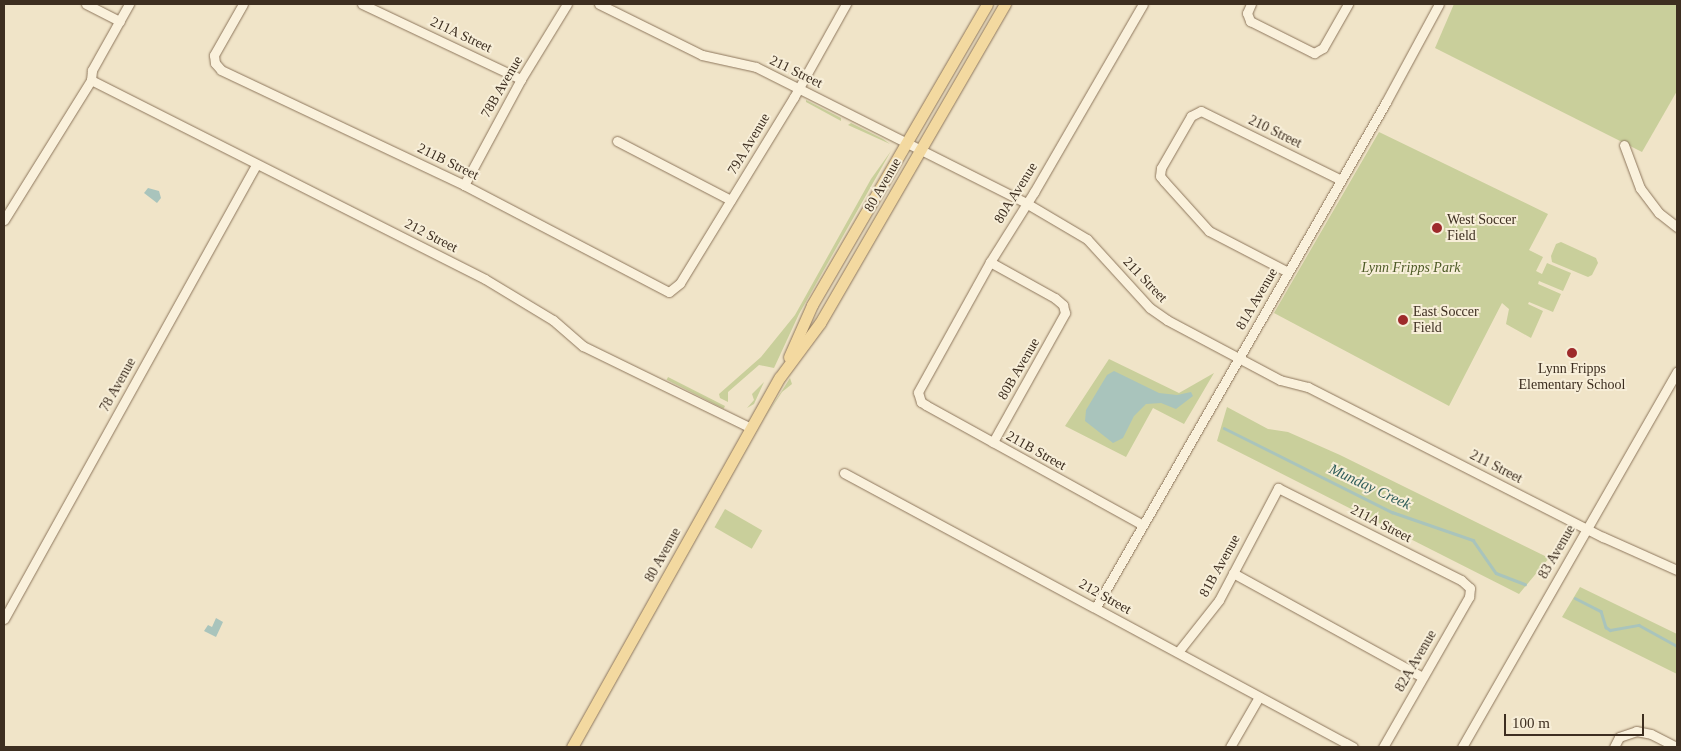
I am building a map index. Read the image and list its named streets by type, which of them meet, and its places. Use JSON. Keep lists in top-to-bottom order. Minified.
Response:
{"streets":{"main road":["80 Avenue"],"street":["211A Street","211 Street","78B Avenue","210 Street","79A Avenue","211B Street","80A Avenue","212 Street","81A Avenue","80B Avenue","78 Avenue","83 Avenue","81B Avenue","82A Avenue"]},"crossings":[["211A Street","78B Avenue"],["211A Street","81B Avenue"],["211A Street","82A Avenue"],["211 Street","79A Avenue"],["211 Street","80 Avenue"],["211 Street","80A Avenue"],["211 Street","81A Avenue"],["211 Street","83 Avenue"],["78B Avenue","211B Street"],["210 Street","81A Avenue"],["79A Avenue","211B Street"],["211B Street","80A Avenue"],["211B Street","81A Avenue"],["211B Street","80B Avenue"],["80 Avenue","212 Street"],["80A Avenue","80B Avenue"],["212 Street","81A Avenue"],["212 Street","78 Avenue"],["212 Street","81B Avenue"]],"water":["Munday Creek"],"parks":["Lynn Fripps Park"],"places":["West Soccer Field","East Soccer Field","Lynn Fripps Elementary School"],"scale_bar":"100 m"}
